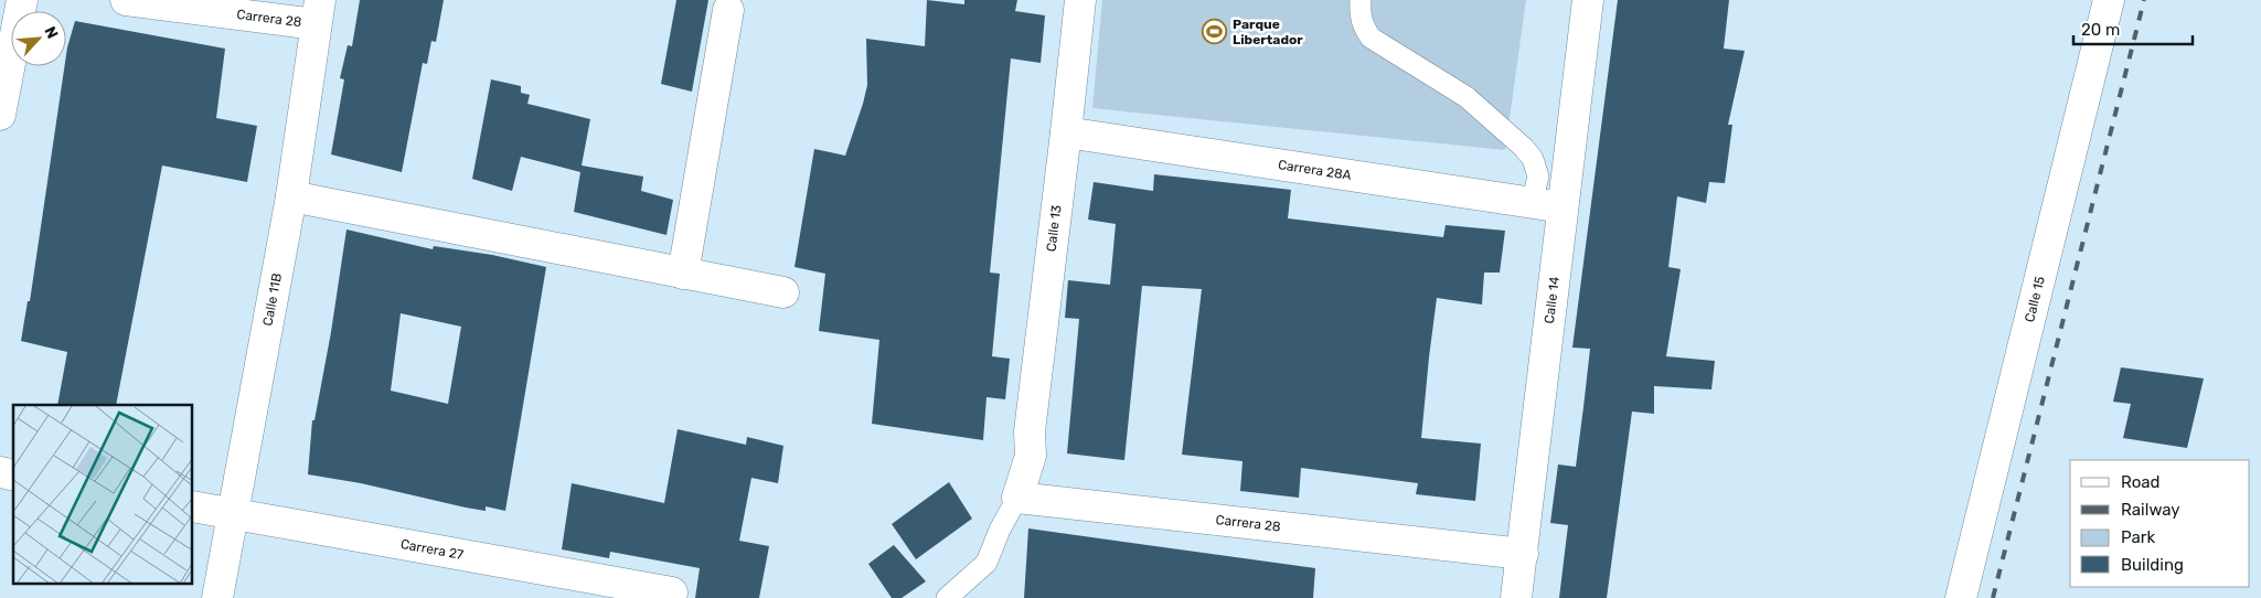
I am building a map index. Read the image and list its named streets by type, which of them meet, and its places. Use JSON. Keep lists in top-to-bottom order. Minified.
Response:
{"streets":{"street":["Carrera 28","Carrera 28A","Calle 13","Calle 14","Calle 15","Calle 11B","Carrera 27"]},"crossings":[["Carrera 28","Calle 13"],["Carrera 28","Calle 14"],["Carrera 28","Calle 11B"],["Carrera 28A","Calle 13"],["Carrera 28A","Calle 14"],["Calle 11B","Carrera 27"]],"places":{"sports":["Parque Libertador"]},"legend":["Road","Railway","Park","Building"],"scale_bar":"20 m","north":"top right"}
